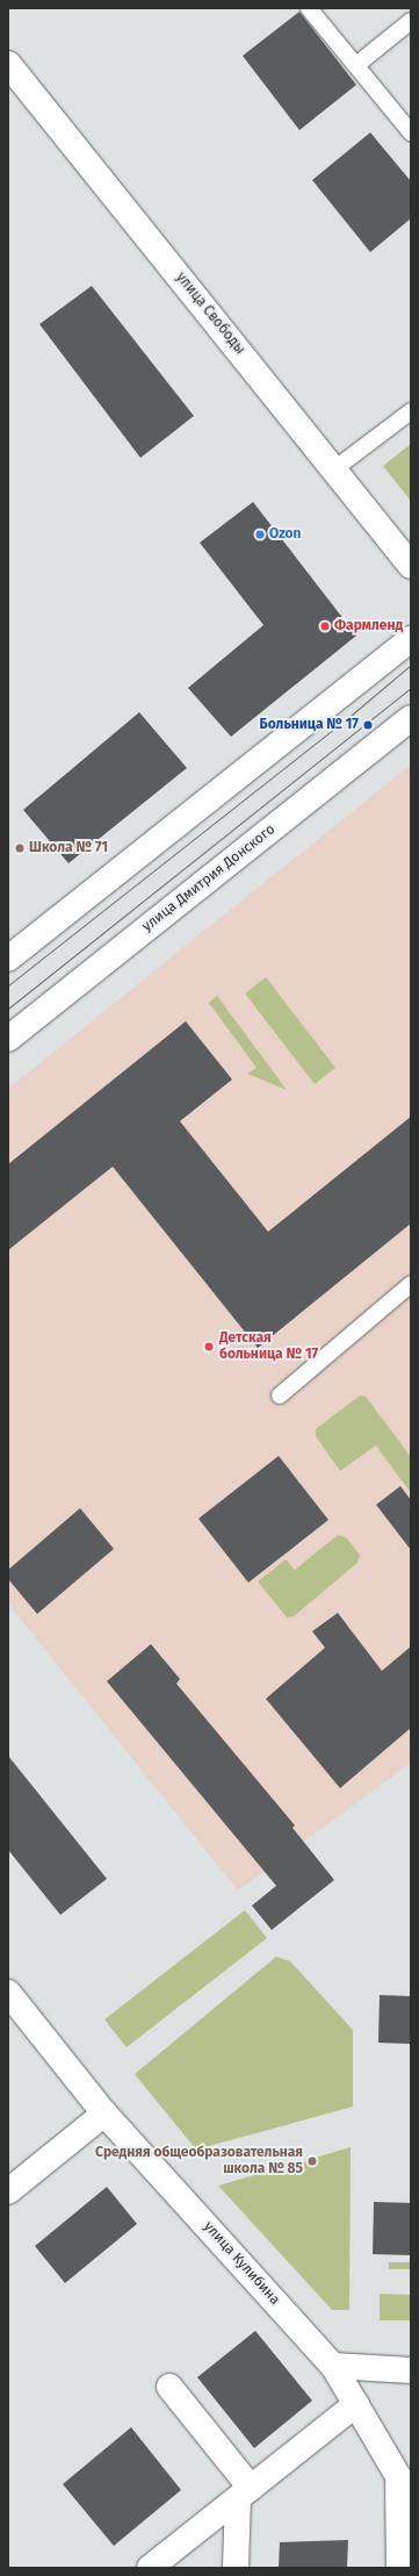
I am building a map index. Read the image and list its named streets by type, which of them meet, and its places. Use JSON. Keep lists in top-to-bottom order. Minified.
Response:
{"streets":{"street":["улица Свободы","улица Дмитрия Донского","улица Кулибина"]},"places":["Ozon","Фармленд","Больница № 17","Школа № 71","Детская больница № 17","Средняя общеобразовательная школа № 85"]}
